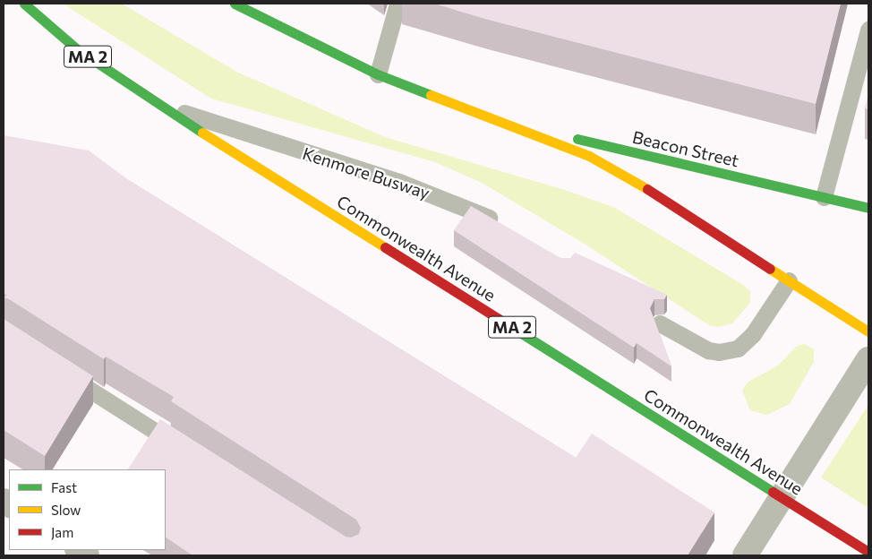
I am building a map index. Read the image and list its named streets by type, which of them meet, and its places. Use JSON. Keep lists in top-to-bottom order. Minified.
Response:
{"streets":{"main road":["MA 2","Beacon Street","Commonwealth Avenue"],"lane":["Kenmore Busway"]},"crossings":[["Kenmore Busway","Commonwealth Avenue"]],"legend":["Fast","Slow","Jam"]}
